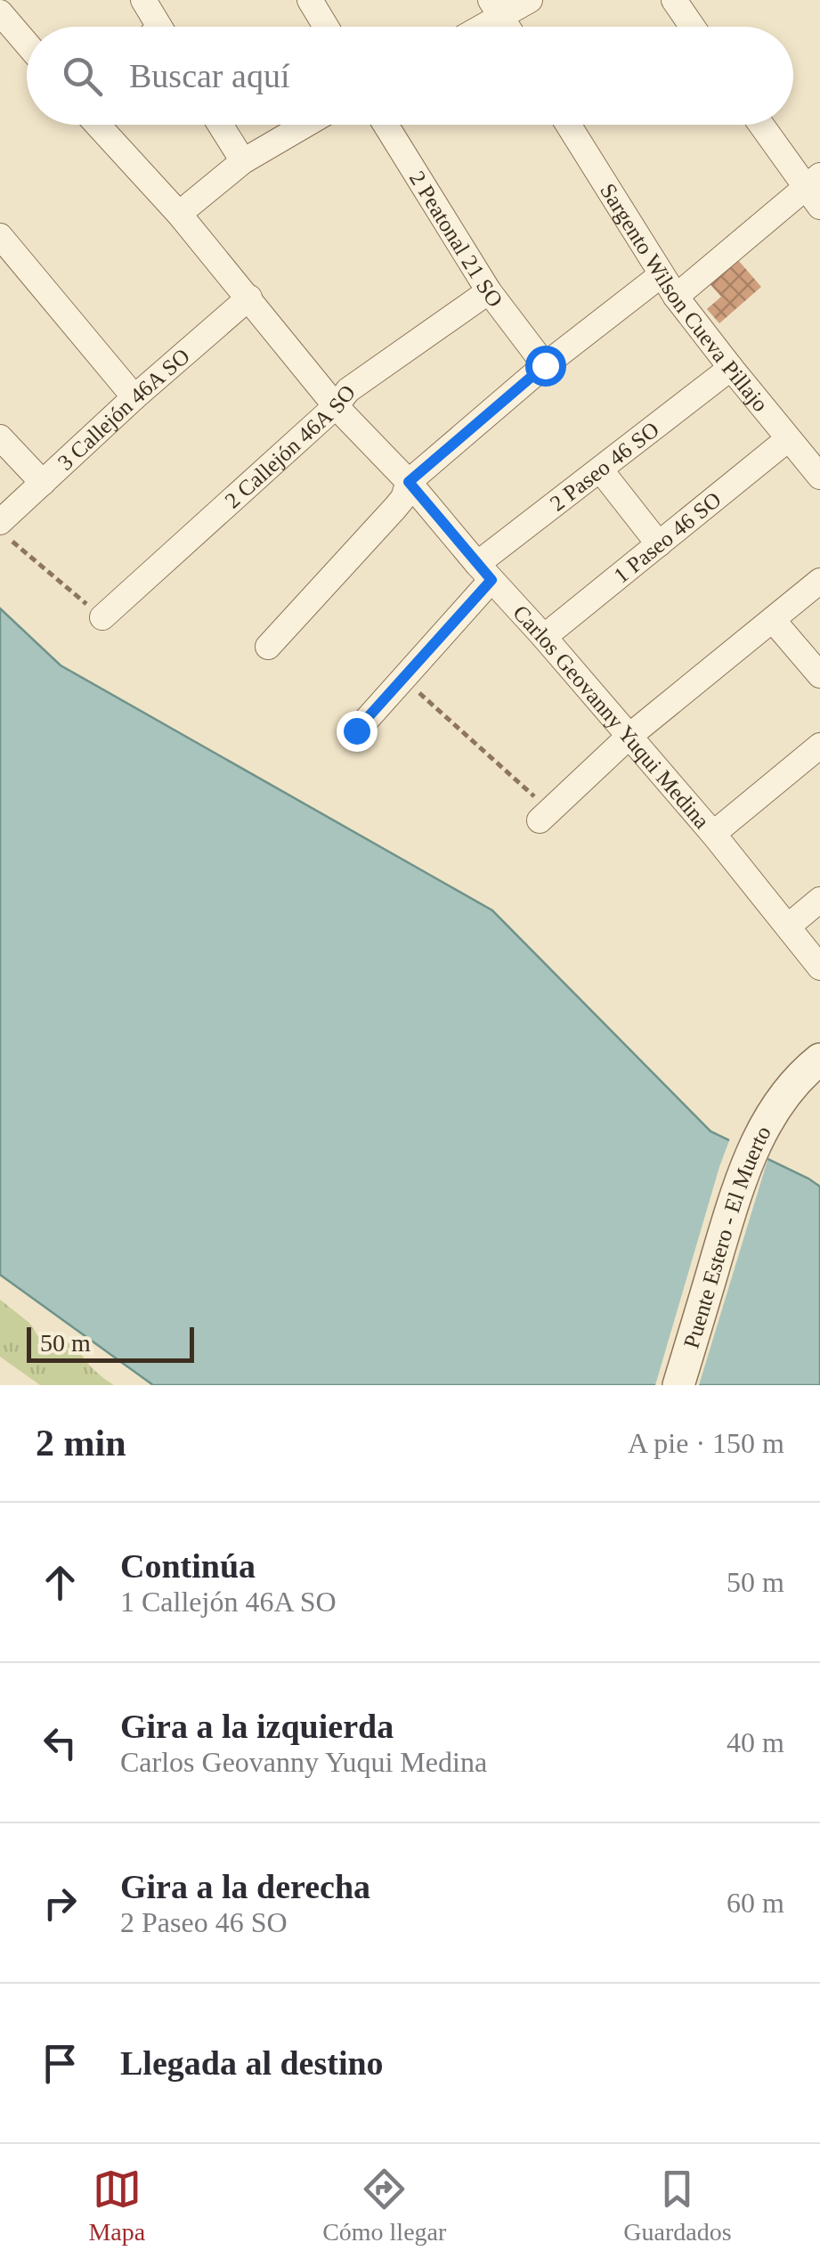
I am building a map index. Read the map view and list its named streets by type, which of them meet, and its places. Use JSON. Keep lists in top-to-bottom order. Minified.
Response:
{"streets":{"street":["2 Peatonal 21 SO","Sargento Wilson Cueva Pillajo","3 Callejón 46A SO","2 Callejón 46A SO","2 Paseo 46 SO","1 Paseo 46 SO","Carlos Geovanny Yuqui Medina","Puente Estero - El Muerto"]},"crossings":[["2 Peatonal 21 SO","2 Callejón 46A SO"],["Sargento Wilson Cueva Pillajo","2 Paseo 46 SO"],["Sargento Wilson Cueva Pillajo","1 Paseo 46 SO"],["3 Callejón 46A SO","Carlos Geovanny Yuqui Medina"],["2 Callejón 46A SO","Carlos Geovanny Yuqui Medina"],["2 Paseo 46 SO","Carlos Geovanny Yuqui Medina"],["1 Paseo 46 SO","Carlos Geovanny Yuqui Medina"]],"scale_bar":"50 m","page":{"search":"Buscar aquí","scale":"50 m","heading":["2 min","A pie · 150 m"],"list":[["Continúa","1 Callejón 46A SO","50 m"],["Gira a la izquierda","Carlos Geovanny Yuqui Medina","40 m"],["Gira a la derecha","2 Paseo 46 SO","60 m"],"Llegada al destino"],"nav":["Mapa","Cómo llegar","Guardados"]}}
